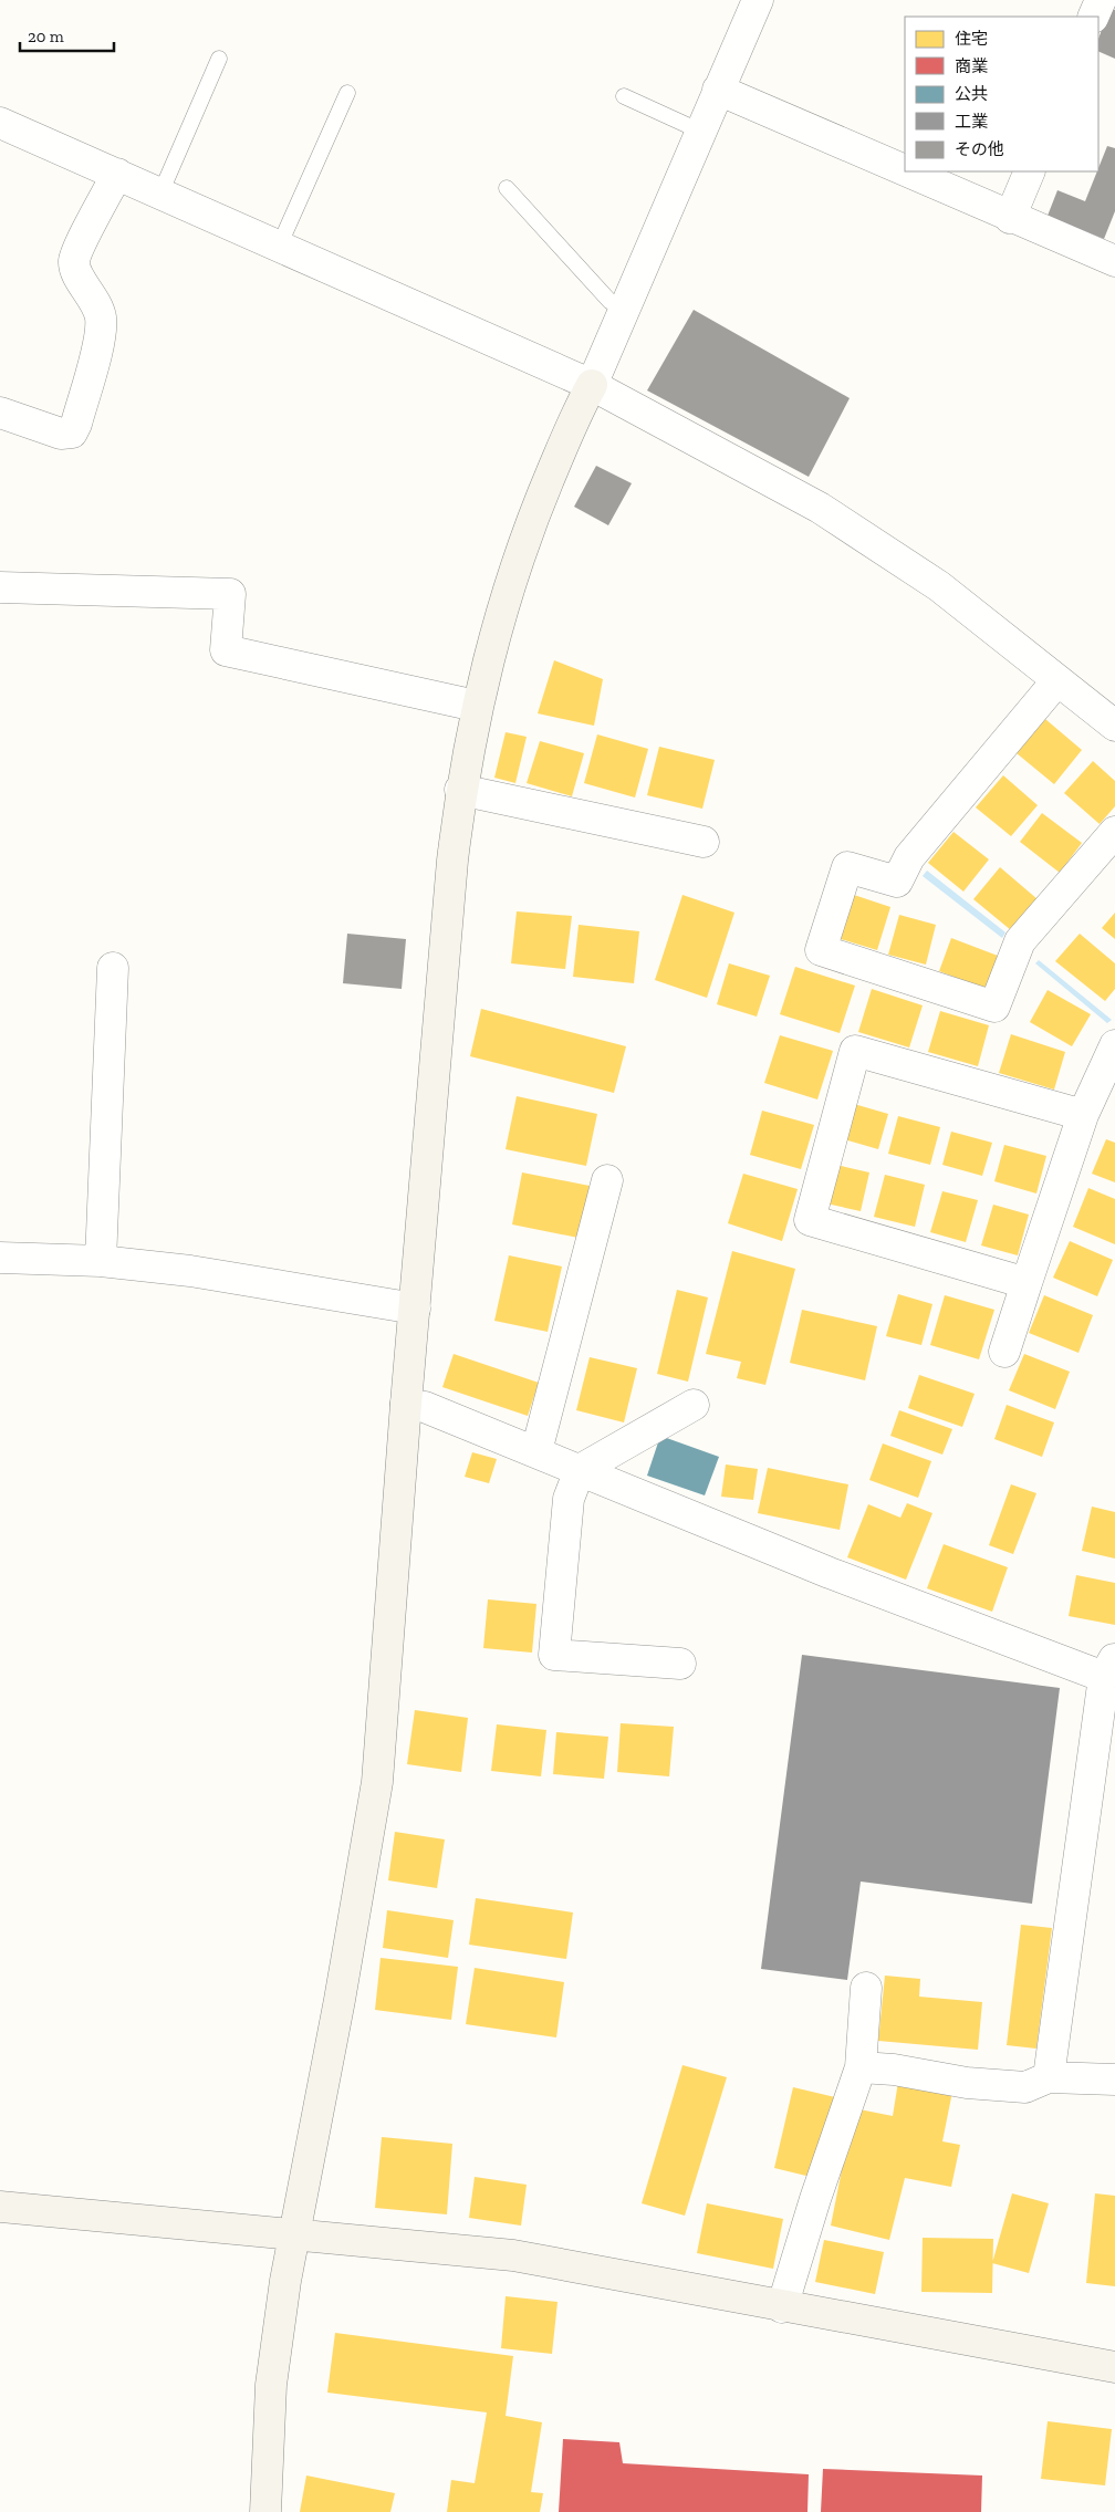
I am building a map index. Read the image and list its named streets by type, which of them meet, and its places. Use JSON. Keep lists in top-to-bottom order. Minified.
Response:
{"legend":["住宅","商業","公共","工業","その他"],"scale_bar":"20 m"}
